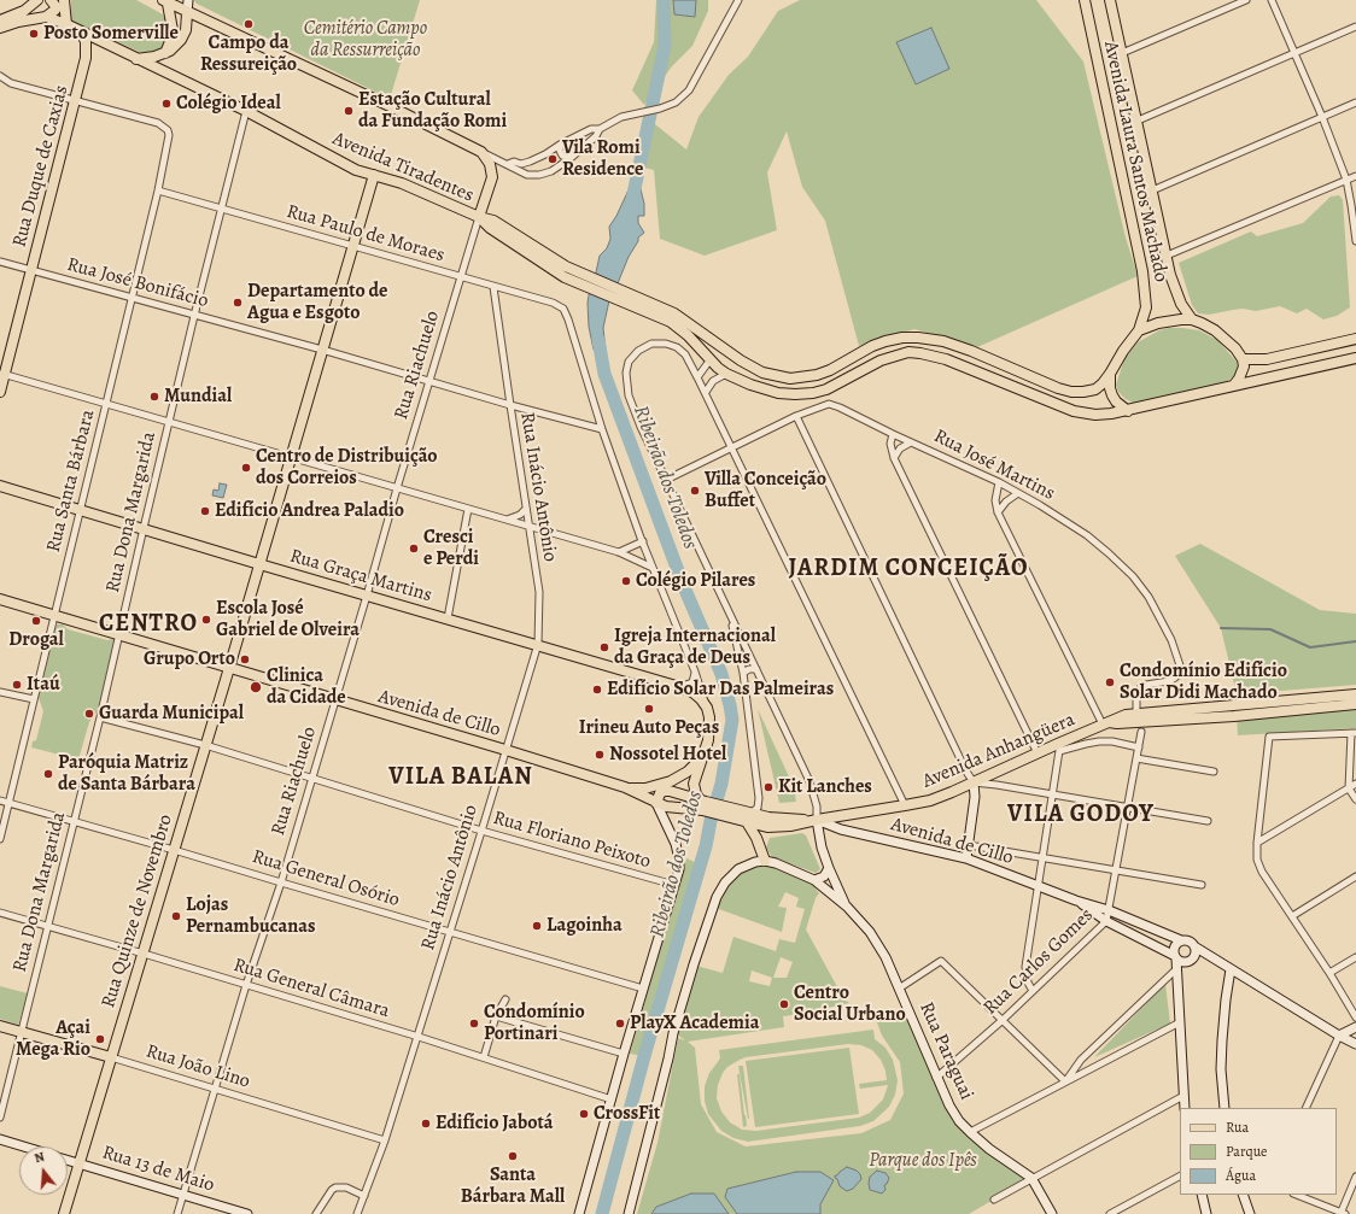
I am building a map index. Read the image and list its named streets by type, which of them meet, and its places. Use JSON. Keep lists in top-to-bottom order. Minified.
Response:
{"streets":{"main road":["Avenida Laura Santos Machado","Rua Duque de Caxias","Avenida Tiradentes","Rua Graça Martins","Avenida de Cillo","Avenida Anhangüera","Rua Quinze de Novembro","Rua Paraguai","Rua João Lino","Rua 13 de Maio"],"street":["Rua Paulo de Moraes","Rua José Bonifácio","Rua Riachuelo","Rua José Martins","Rua Santa Bárbara","Rua Inácio Antônio","Rua Dona Margarida","Rua Floriano Peixoto","Rua General Osório","Rua Carlos Gomes","Rua General Câmara"]},"crossings":[["Rua Duque de Caxias","Avenida Tiradentes"],["Rua Duque de Caxias","Rua José Bonifácio"],["Rua Duque de Caxias","Rua Santa Bárbara"],["Avenida Tiradentes","Rua Riachuelo"],["Avenida Tiradentes","Rua Dona Margarida"],["Avenida Tiradentes","Rua Quinze de Novembro"],["Rua Paulo de Moraes","Rua José Bonifácio"],["Rua Paulo de Moraes","Rua Riachuelo"],["Rua Paulo de Moraes","Rua Santa Bárbara"],["Rua Paulo de Moraes","Rua Inácio Antônio"],["Rua Paulo de Moraes","Rua Dona Margarida"],["Rua Paulo de Moraes","Rua Quinze de Novembro"],["Rua José Bonifácio","Rua Riachuelo"],["Rua José Bonifácio","Rua Santa Bárbara"],["Rua José Bonifácio","Rua Inácio Antônio"],["Rua José Bonifácio","Rua Dona Margarida"],["Rua José Bonifácio","Rua Quinze de Novembro"],["Rua Riachuelo","Rua Graça Martins"],["Rua Riachuelo","Avenida de Cillo"],["Rua Riachuelo","Rua Floriano Peixoto"],["Rua Riachuelo","Rua General Osório"],["Rua Riachuelo","Rua General Câmara"],["Rua Riachuelo","Rua João Lino"],["Rua Riachuelo","Rua 13 de Maio"],["Rua José Martins","Avenida Anhangüera"],["Rua Santa Bárbara","Rua Graça Martins"],["Rua Santa Bárbara","Avenida de Cillo"],["Rua Santa Bárbara","Rua General Osório"],["Rua Inácio Antônio","Rua Graça Martins"],["Rua Inácio Antônio","Avenida de Cillo"],["Rua Inácio Antônio","Rua Floriano Peixoto"],["Rua Inácio Antônio","Rua General Osório"],["Rua Inácio Antônio","Rua General Câmara"],["Rua Inácio Antônio","Rua João Lino"],["Rua Dona Margarida","Rua Graça Martins"],["Rua Dona Margarida","Avenida de Cillo"],["Rua Dona Margarida","Rua Floriano Peixoto"],["Rua Dona Margarida","Rua General Osório"],["Rua Dona Margarida","Rua General Câmara"],["Rua Dona Margarida","Rua João Lino"],["Rua Graça Martins","Rua Quinze de Novembro"],["Avenida de Cillo","Avenida Anhangüera"],["Avenida de Cillo","Rua Quinze de Novembro"],["Avenida de Cillo","Rua Carlos Gomes"],["Avenida de Cillo","Rua Paraguai"],["Avenida Anhangüera","Rua Paraguai"],["Rua Floriano Peixoto","Rua Quinze de Novembro"],["Rua General Osório","Rua Quinze de Novembro"],["Rua Quinze de Novembro","Rua General Câmara"],["Rua Quinze de Novembro","Rua João Lino"],["Rua Quinze de Novembro","Rua 13 de Maio"],["Rua Carlos Gomes","Rua Paraguai"]],"districts":["JARDIM CONCEIÇÃO","CENTRO","VILA BALAN","VILA GODOY"],"water":["Ribeirão dos Toledos"],"parks":["Cemitério Campo da Ressurreição","Parque dos Ipês"],"places":["Campo da Ressureição","Posto Somerville","Colégio Ideal","Estação Cultural da Fundação Romi","Vila Romi Residence","Departamento de Agua e Esgoto","Mundial","Centro de Distribuição dos Correios","Villa Conceição Buffet","Edifício Andrea Paladio","Cresci e Perdi","Colégio Pilares","Escola José Gabriel de Olveira","Drogal","Igreja Internacional da Graça de Deus","Grupo Orto","Condomínio Edifício Solar Didi Machado","Itaú","Clinica da Cidade","Edifício Solar Das Palmeiras","Irineu Auto Peças","Guarda Municipal","Nossotel Hotel","Paróquia Matriz de Santa Bárbara","Kit Lanches","Lojas Pernambucanas","Lagoinha","Centro Social Urbano","Condomínio Portinari","PlayX Academia","Açai Mega Rio","CrossFit","Edifício Jabotá","Santa Bárbara Mall"],"legend":["Rua","Parque","Água"],"north":"top"}
